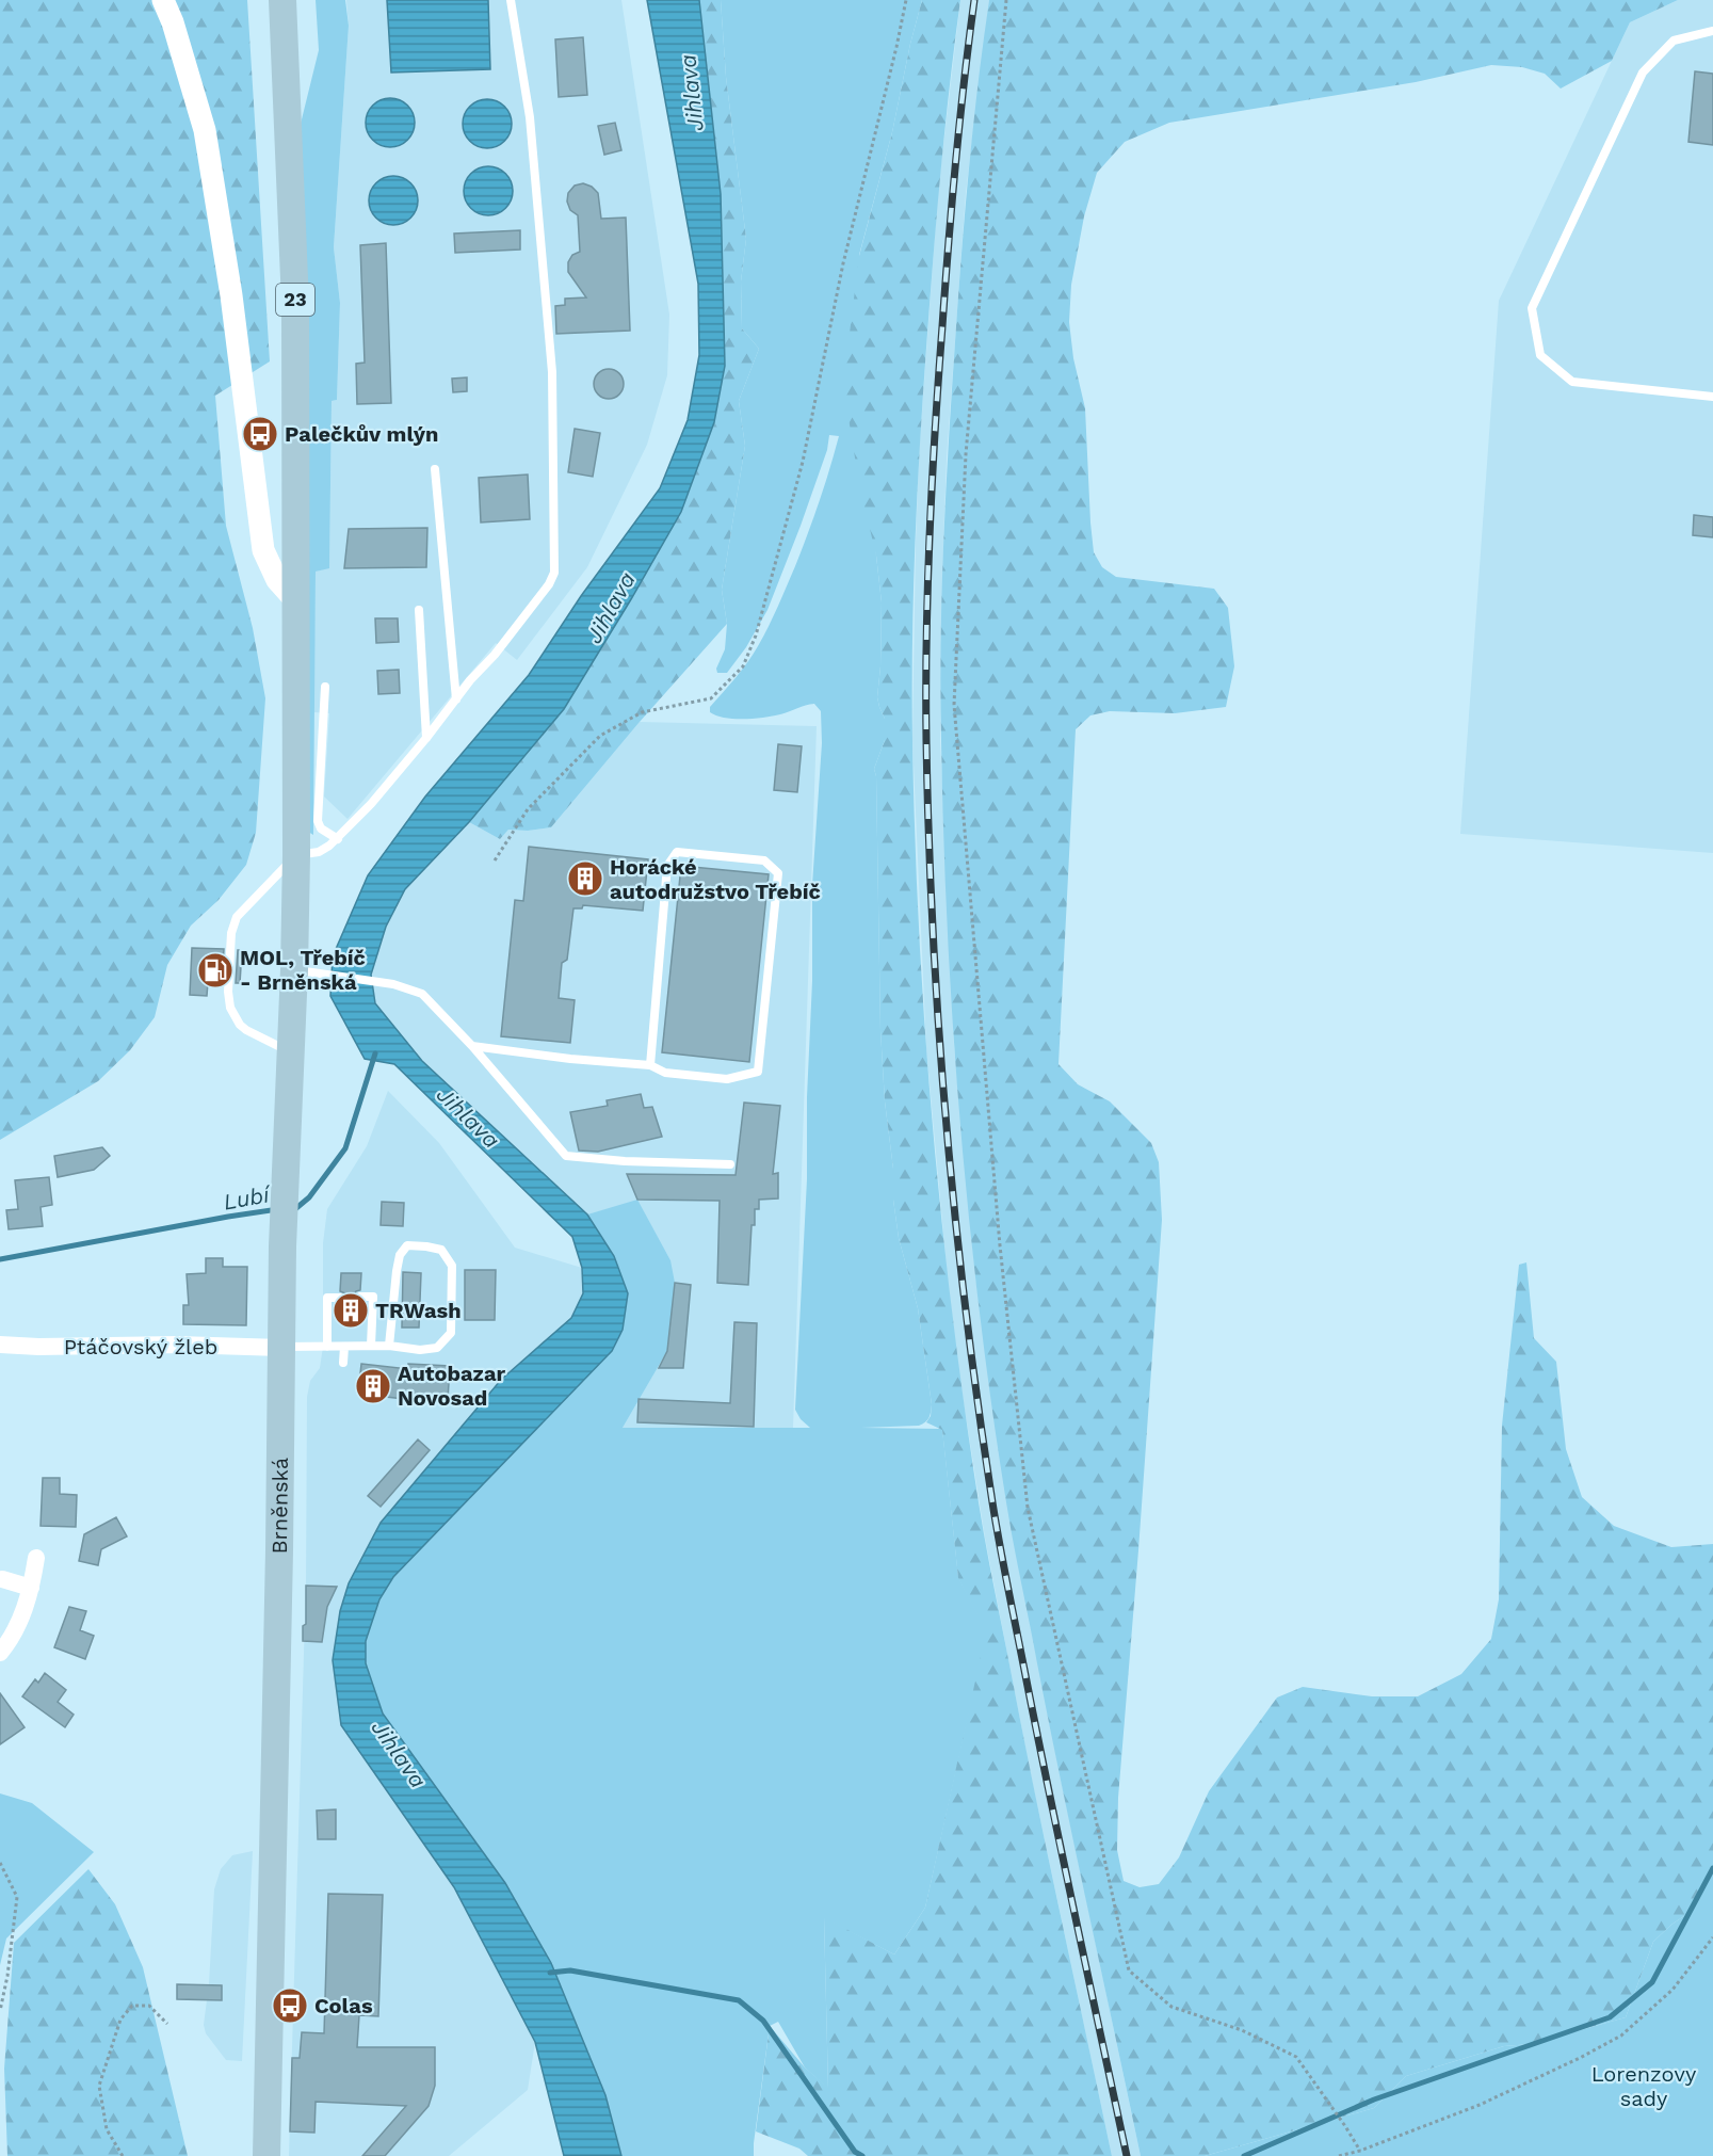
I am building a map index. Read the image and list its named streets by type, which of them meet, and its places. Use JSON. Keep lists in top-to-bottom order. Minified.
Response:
{"streets":{"main road":["23","Brněnská"],"street":["Ptáčovský žleb"]},"crossings":[["23","Brněnská"],["Ptáčovský žleb","Brněnská"]],"water":["Jihlava","Lubí"],"parks":["Lorenzovy sady"],"places":{"bus stop":["Palečkův mlýn","Colas"],"building":["Horácké autodružstvo Třebíč","TRWash","Autobazar Novosad"],"fuel station":["MOL, Třebíč - Brněnská"]}}
